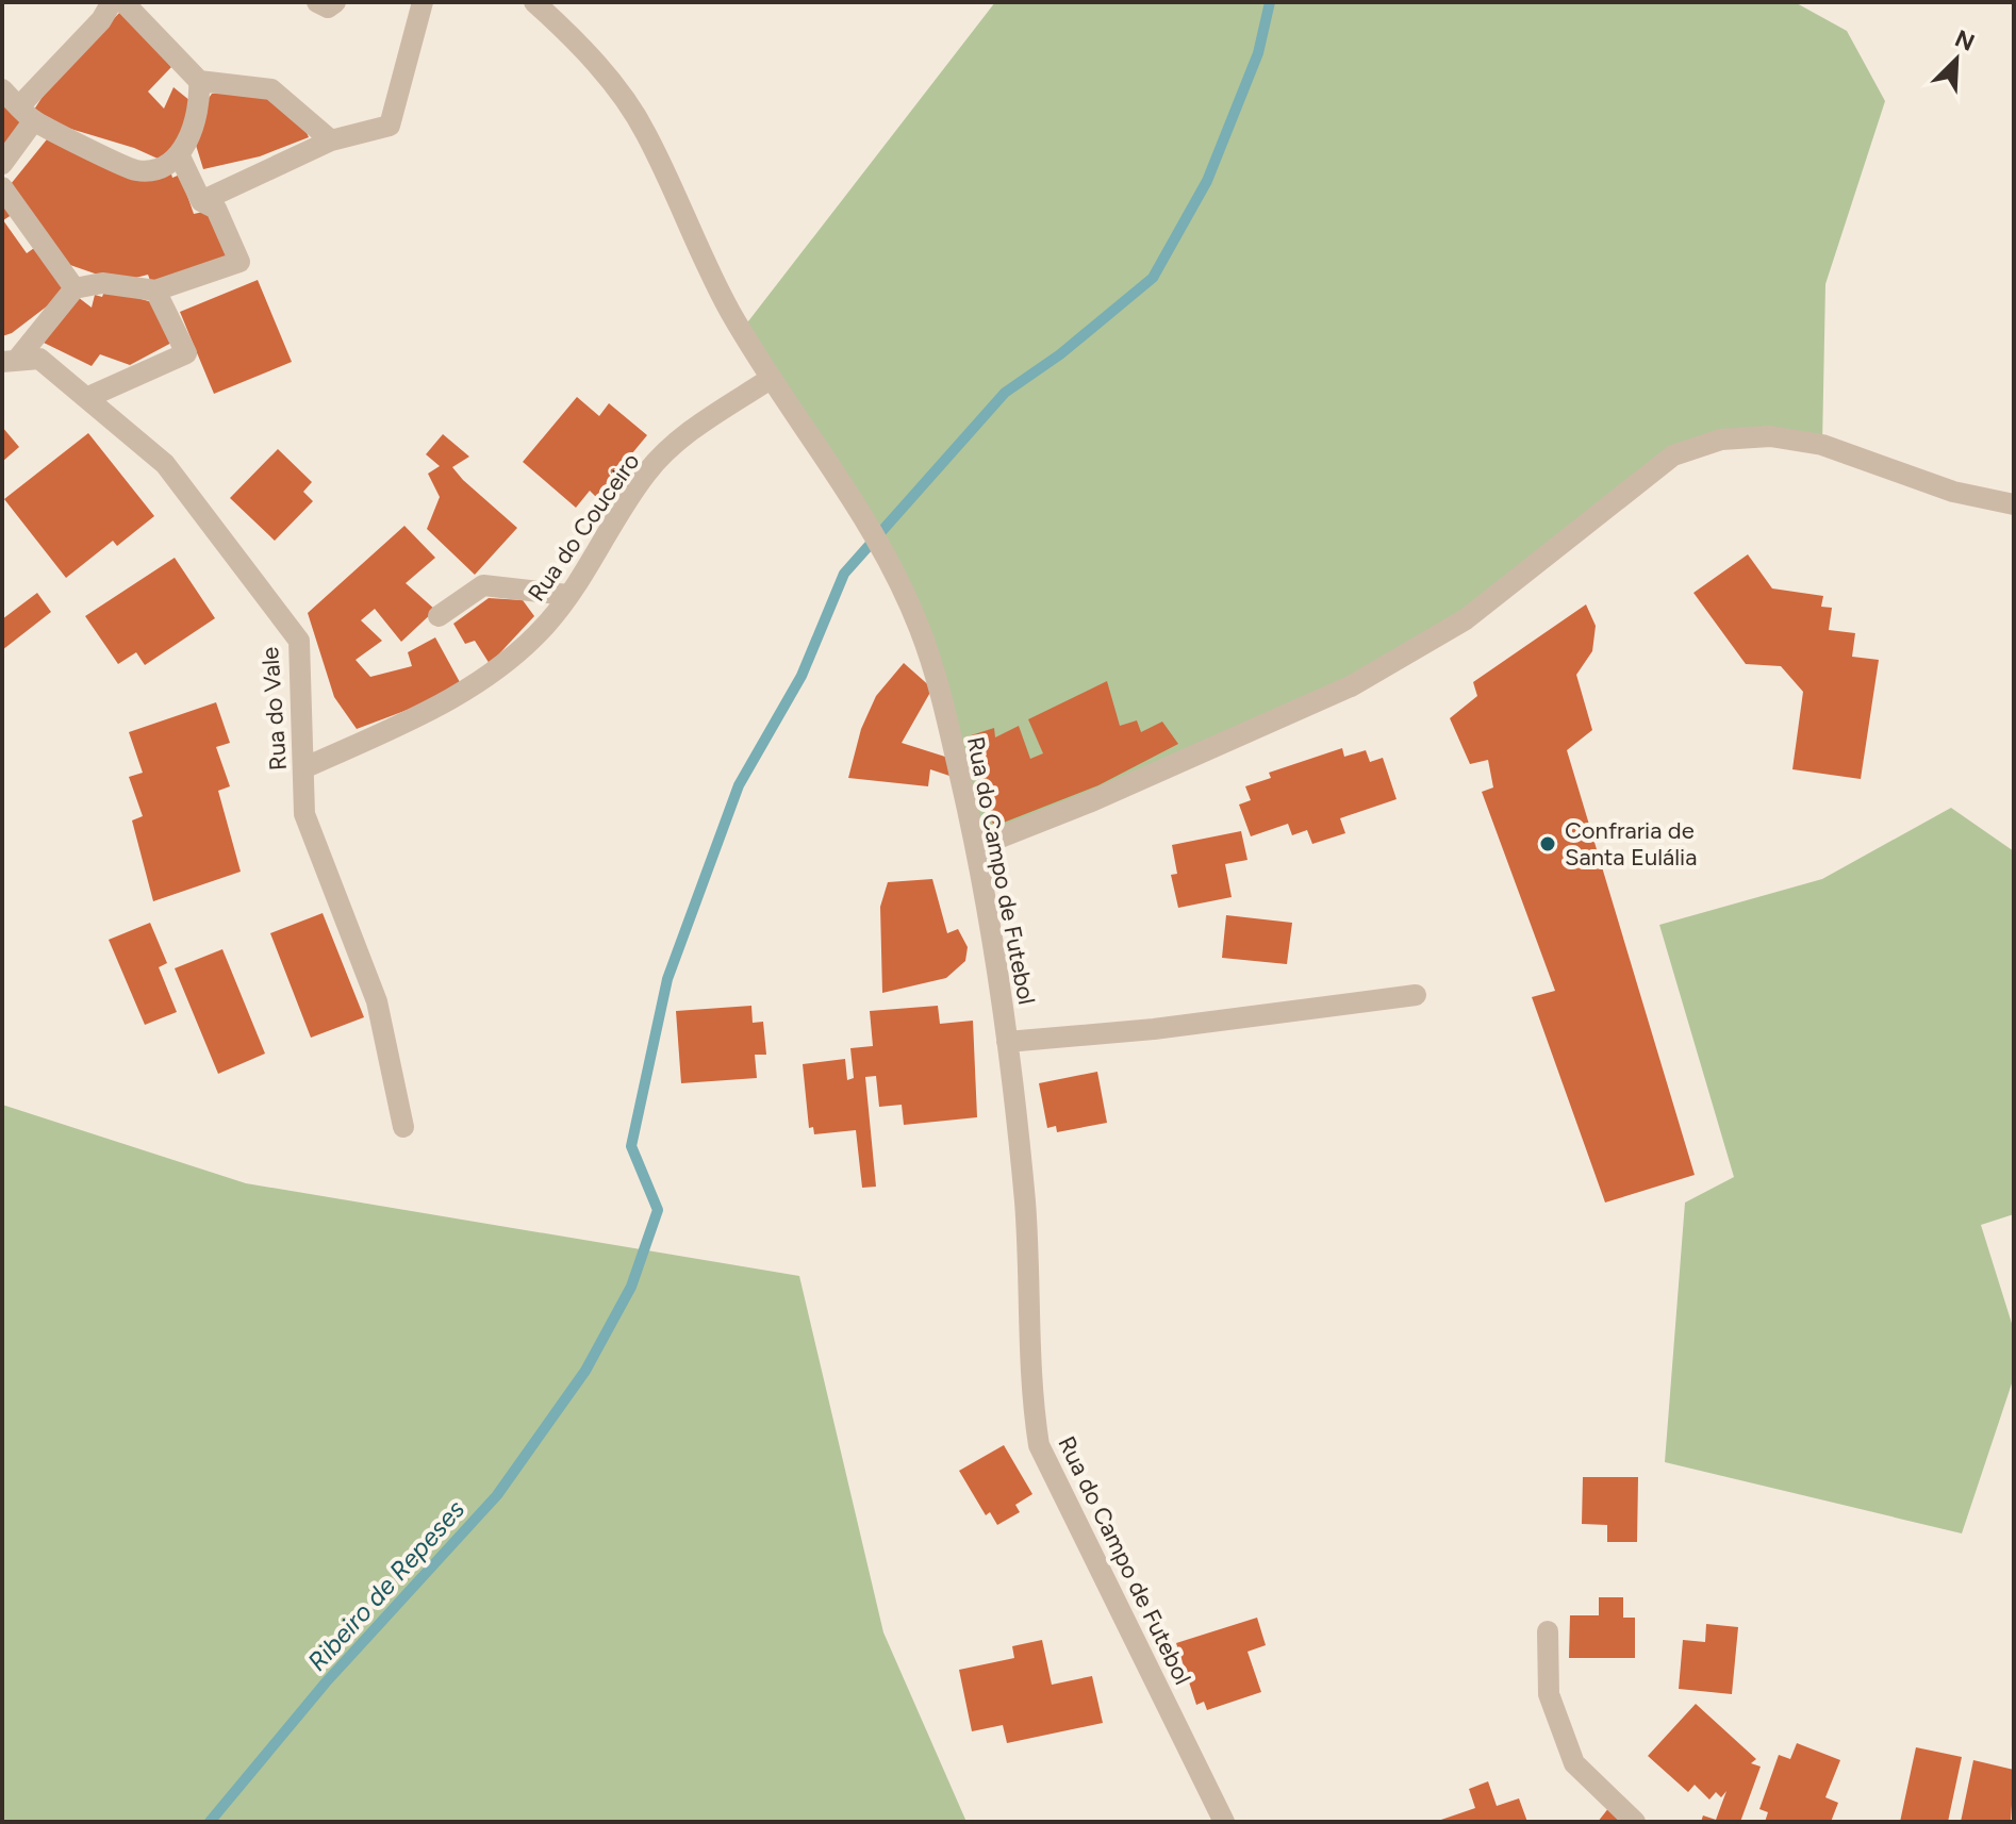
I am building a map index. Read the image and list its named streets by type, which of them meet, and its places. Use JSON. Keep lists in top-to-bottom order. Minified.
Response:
{"streets":{"street":["Rua do Couceiro","Rua do Vale","Rua do Campo de Futebol"]},"crossings":[["Rua do Couceiro","Rua do Vale"],["Rua do Couceiro","Rua do Campo de Futebol"]],"water":["Ribeiro de Repeses"],"places":["Confraria de Santa Eulália"],"north":"top right"}
